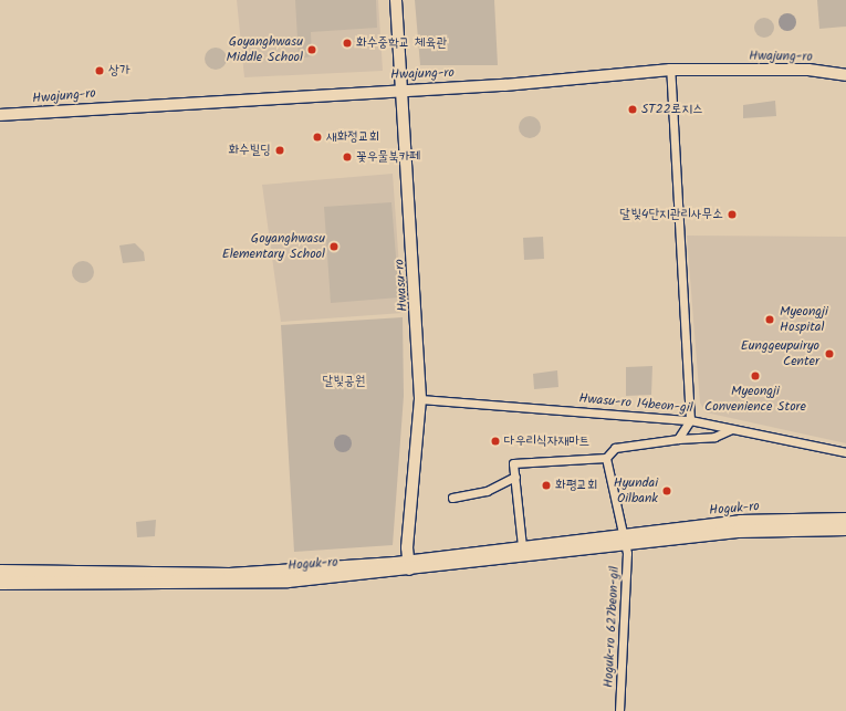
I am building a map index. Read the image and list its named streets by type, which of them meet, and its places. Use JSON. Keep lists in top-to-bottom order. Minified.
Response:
{"streets":{"main road":["Hwajung-ro","Hwasu-ro","Hoguk-ro"],"street":["Hwasu-ro 14beon-gil","Hoguk-ro 627beon-gil"]},"crossings":[["Hwajung-ro","Hwasu-ro"],["Hwasu-ro","Hwasu-ro 14beon-gil"],["Hwasu-ro","Hoguk-ro"],["Hoguk-ro","Hoguk-ro 627beon-gil"]],"parks":["달빛공원"],"places":["화수중학교 체육관","Goyanghwasu Middle School","상가","ST22로지스","새화정교회","화수빌딩","꽃우물북카페","달빛4단지관리사무소","Goyanghwasu Elementary School","Myeongji Hospital","Eunggeupuiryo Center","Myeongji Convenience Store","다우리식자재마트","화평교회","Hyundai Oilbank"]}
